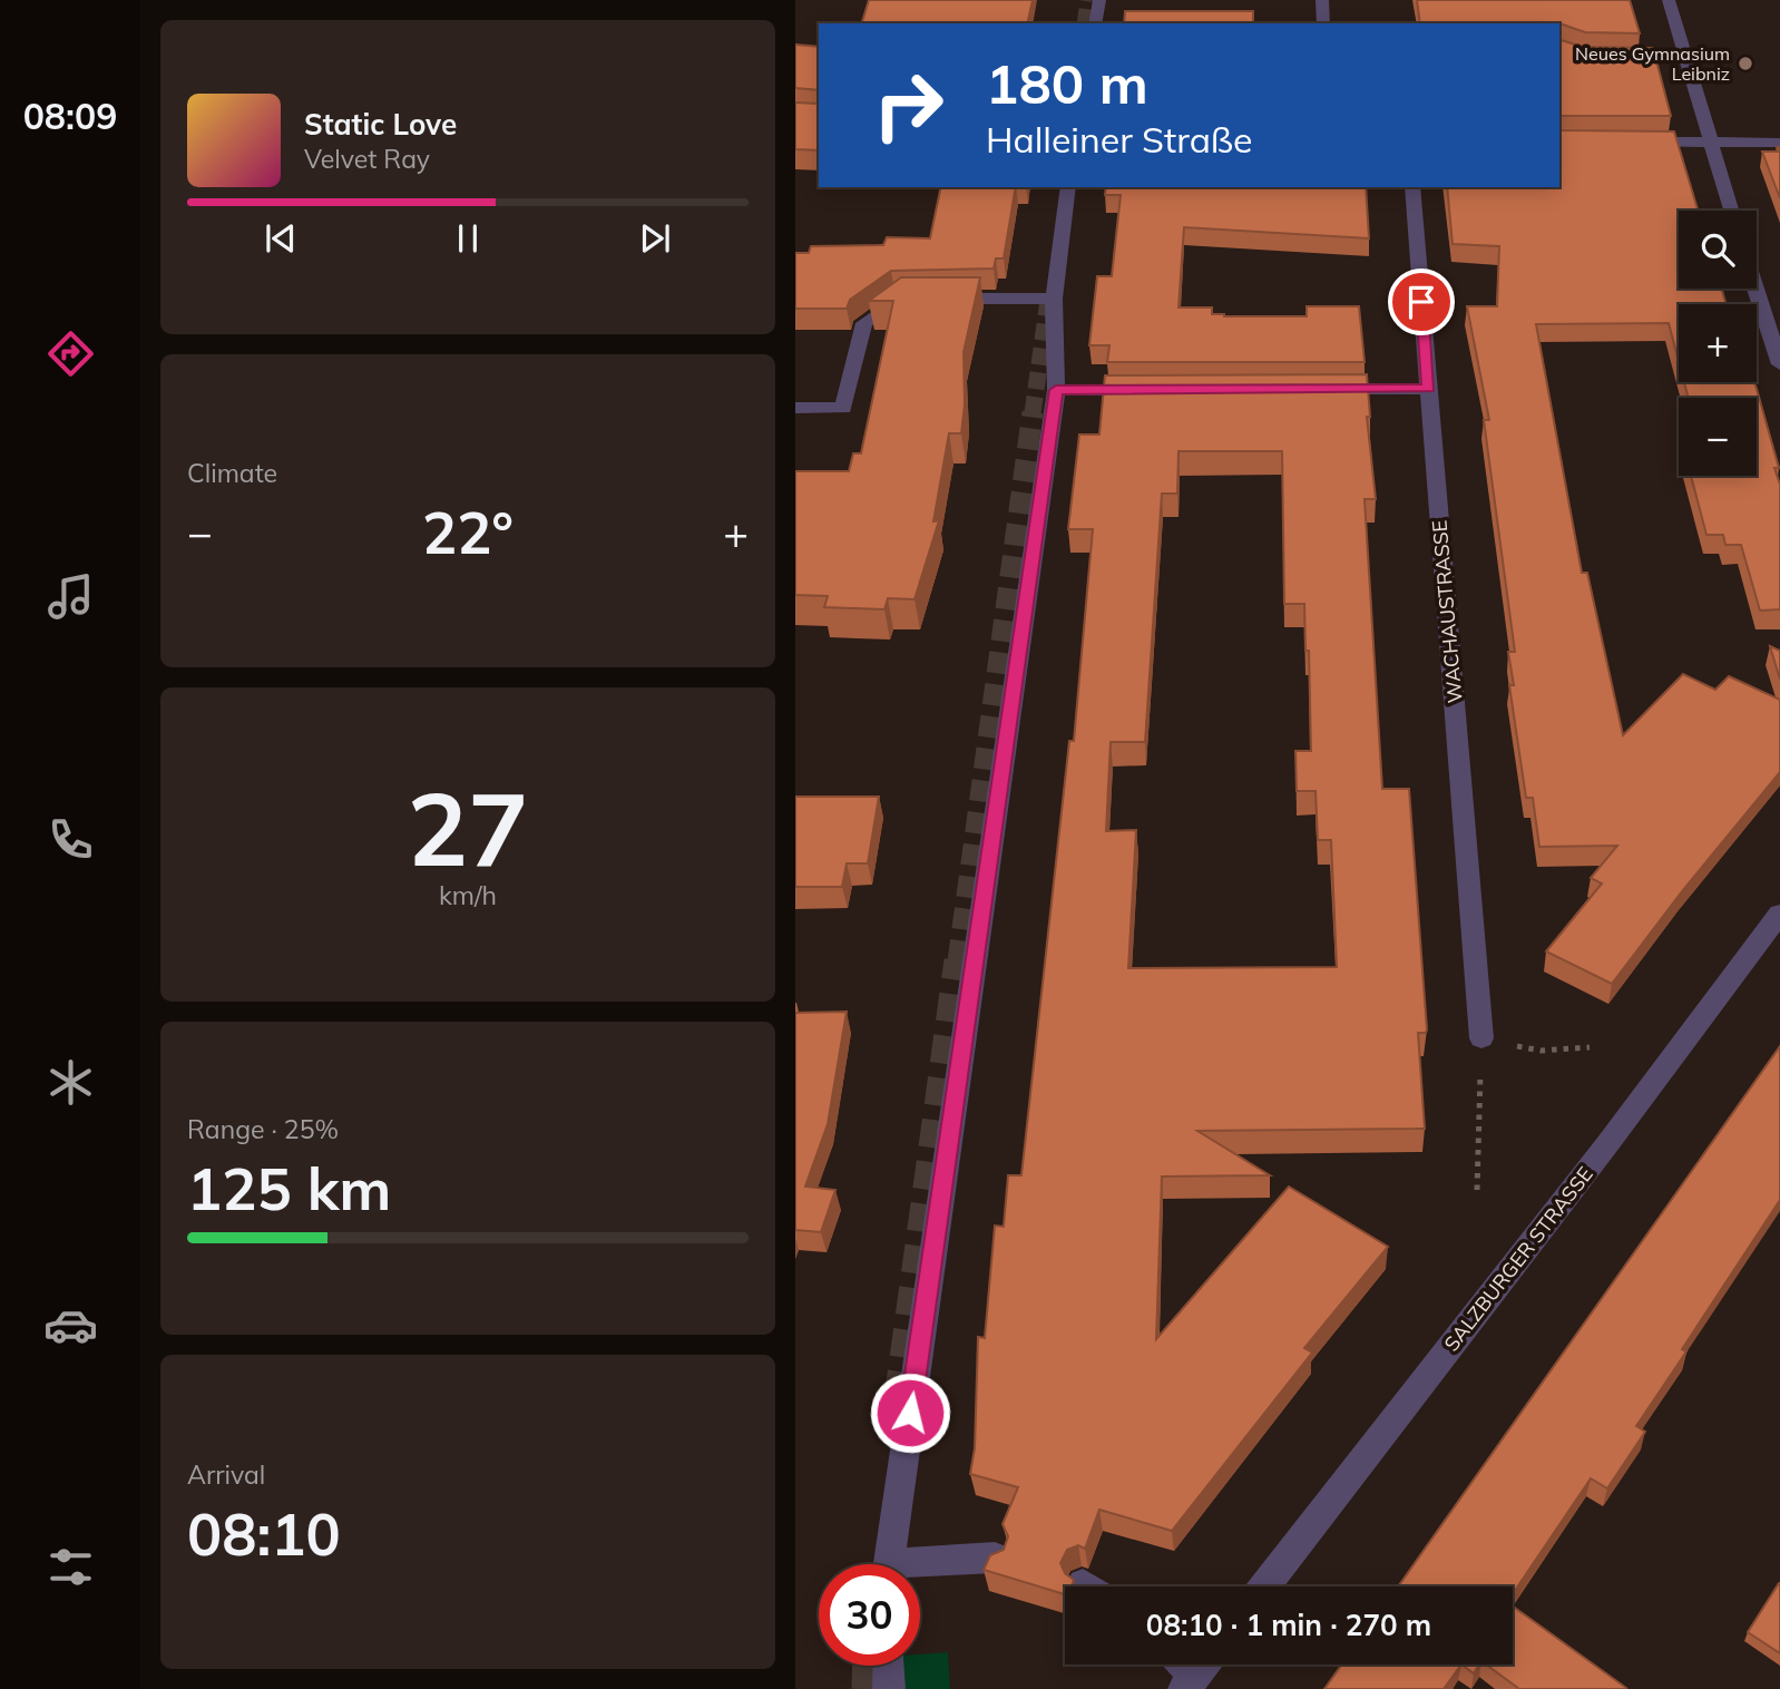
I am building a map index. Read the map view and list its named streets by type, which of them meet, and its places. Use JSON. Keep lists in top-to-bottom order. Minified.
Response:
{"streets":{"street":["WACHAUSTRASSE","SALZBURGER STRASSE"]},"places":["Neues Gymnasium Leibniz"],"page":{"tabs":"08:09","turn":["180 m","Halleiner Straße"],"song":["Static Love","Velvet Ray"],"map_buttons":["+","−"],"tile":["Climate",["27","km/h"],["Range · 25%","125 km"],["Arrival","08:10"]],"heat":["−","22°","+"],"limit":"30","trip":"08:10 · 1 min · 270 m"}}
